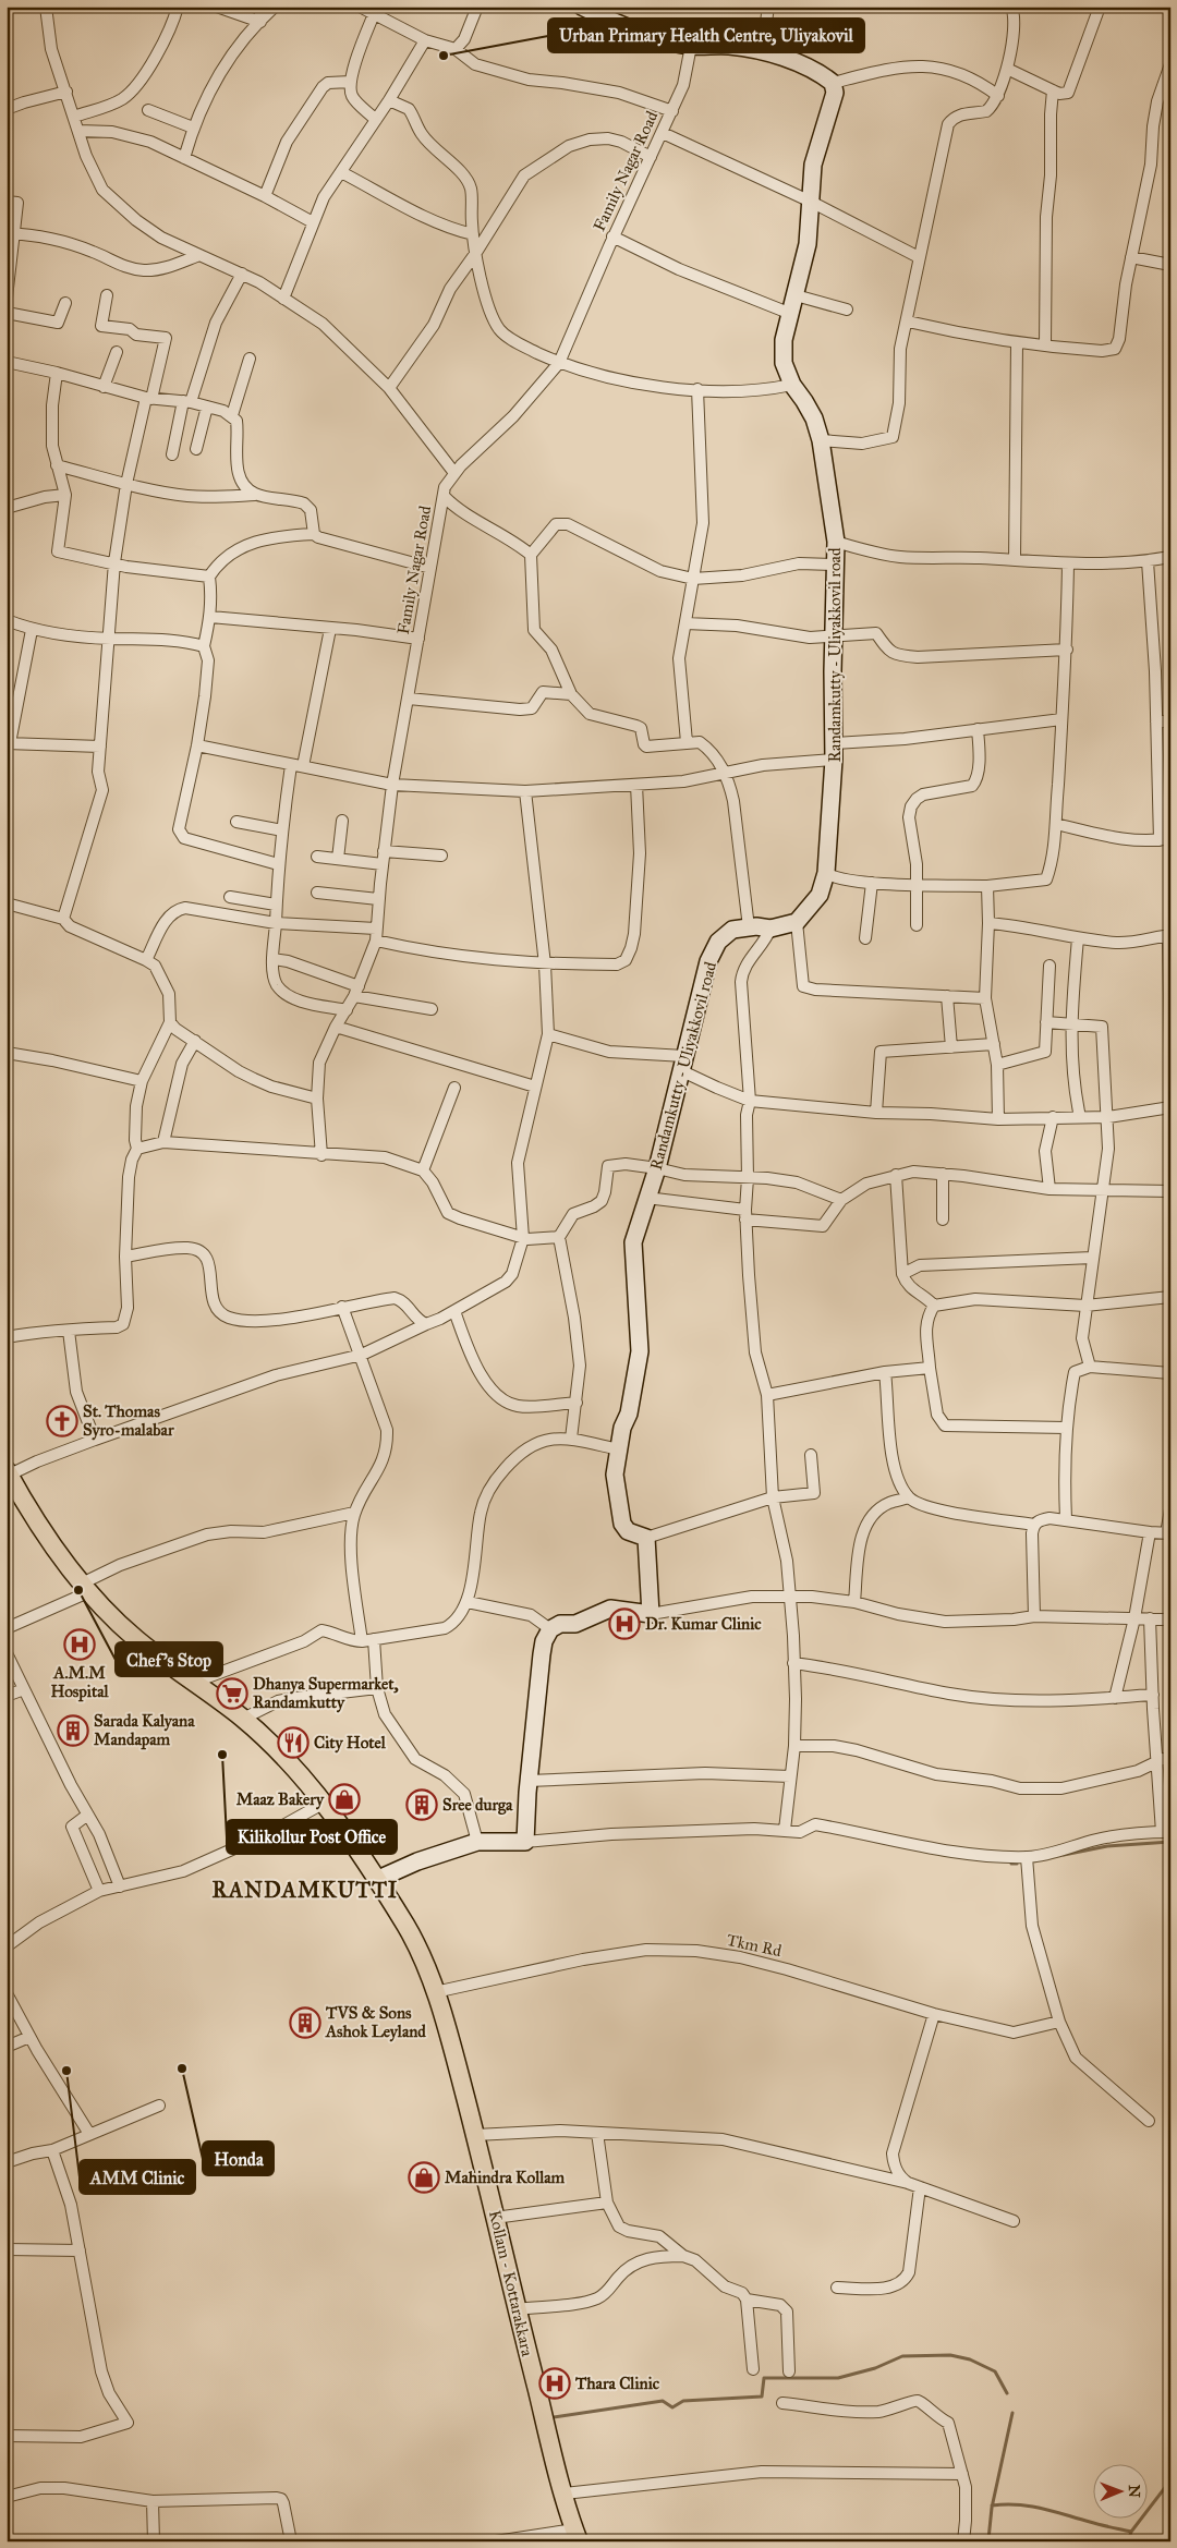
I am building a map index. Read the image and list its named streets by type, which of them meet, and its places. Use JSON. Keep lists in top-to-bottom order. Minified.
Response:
{"streets":{"main road":["Kollam - Kottarakkara"],"street":["Family Nagar Road","Randamkutty - Uliyakkovil road","Tkm Rd"]},"crossings":[["Tkm Rd","Kollam - Kottarakkara"]],"districts":["RANDAMKUTTI"],"places":{"other":["Urban Primary Health Centre, Uliyakovil","Chef's Stop","Kilikollur Post Office","Honda","AMM Clinic"],"church":["St. Thomas Syro-malabar"],"hospital":["Dr. Kumar Clinic","A.M.M Hospital","Thara Clinic"],"supermarket":["Dhanya Supermarket, Randamkutty"],"building":["Sarada Kalyana Mandapam","Sree durga","TVS & Sons Ashok Leyland"],"restaurant":["City Hotel"],"shop":["Maaz Bakery","Mahindra Kollam"]},"north":"right"}
